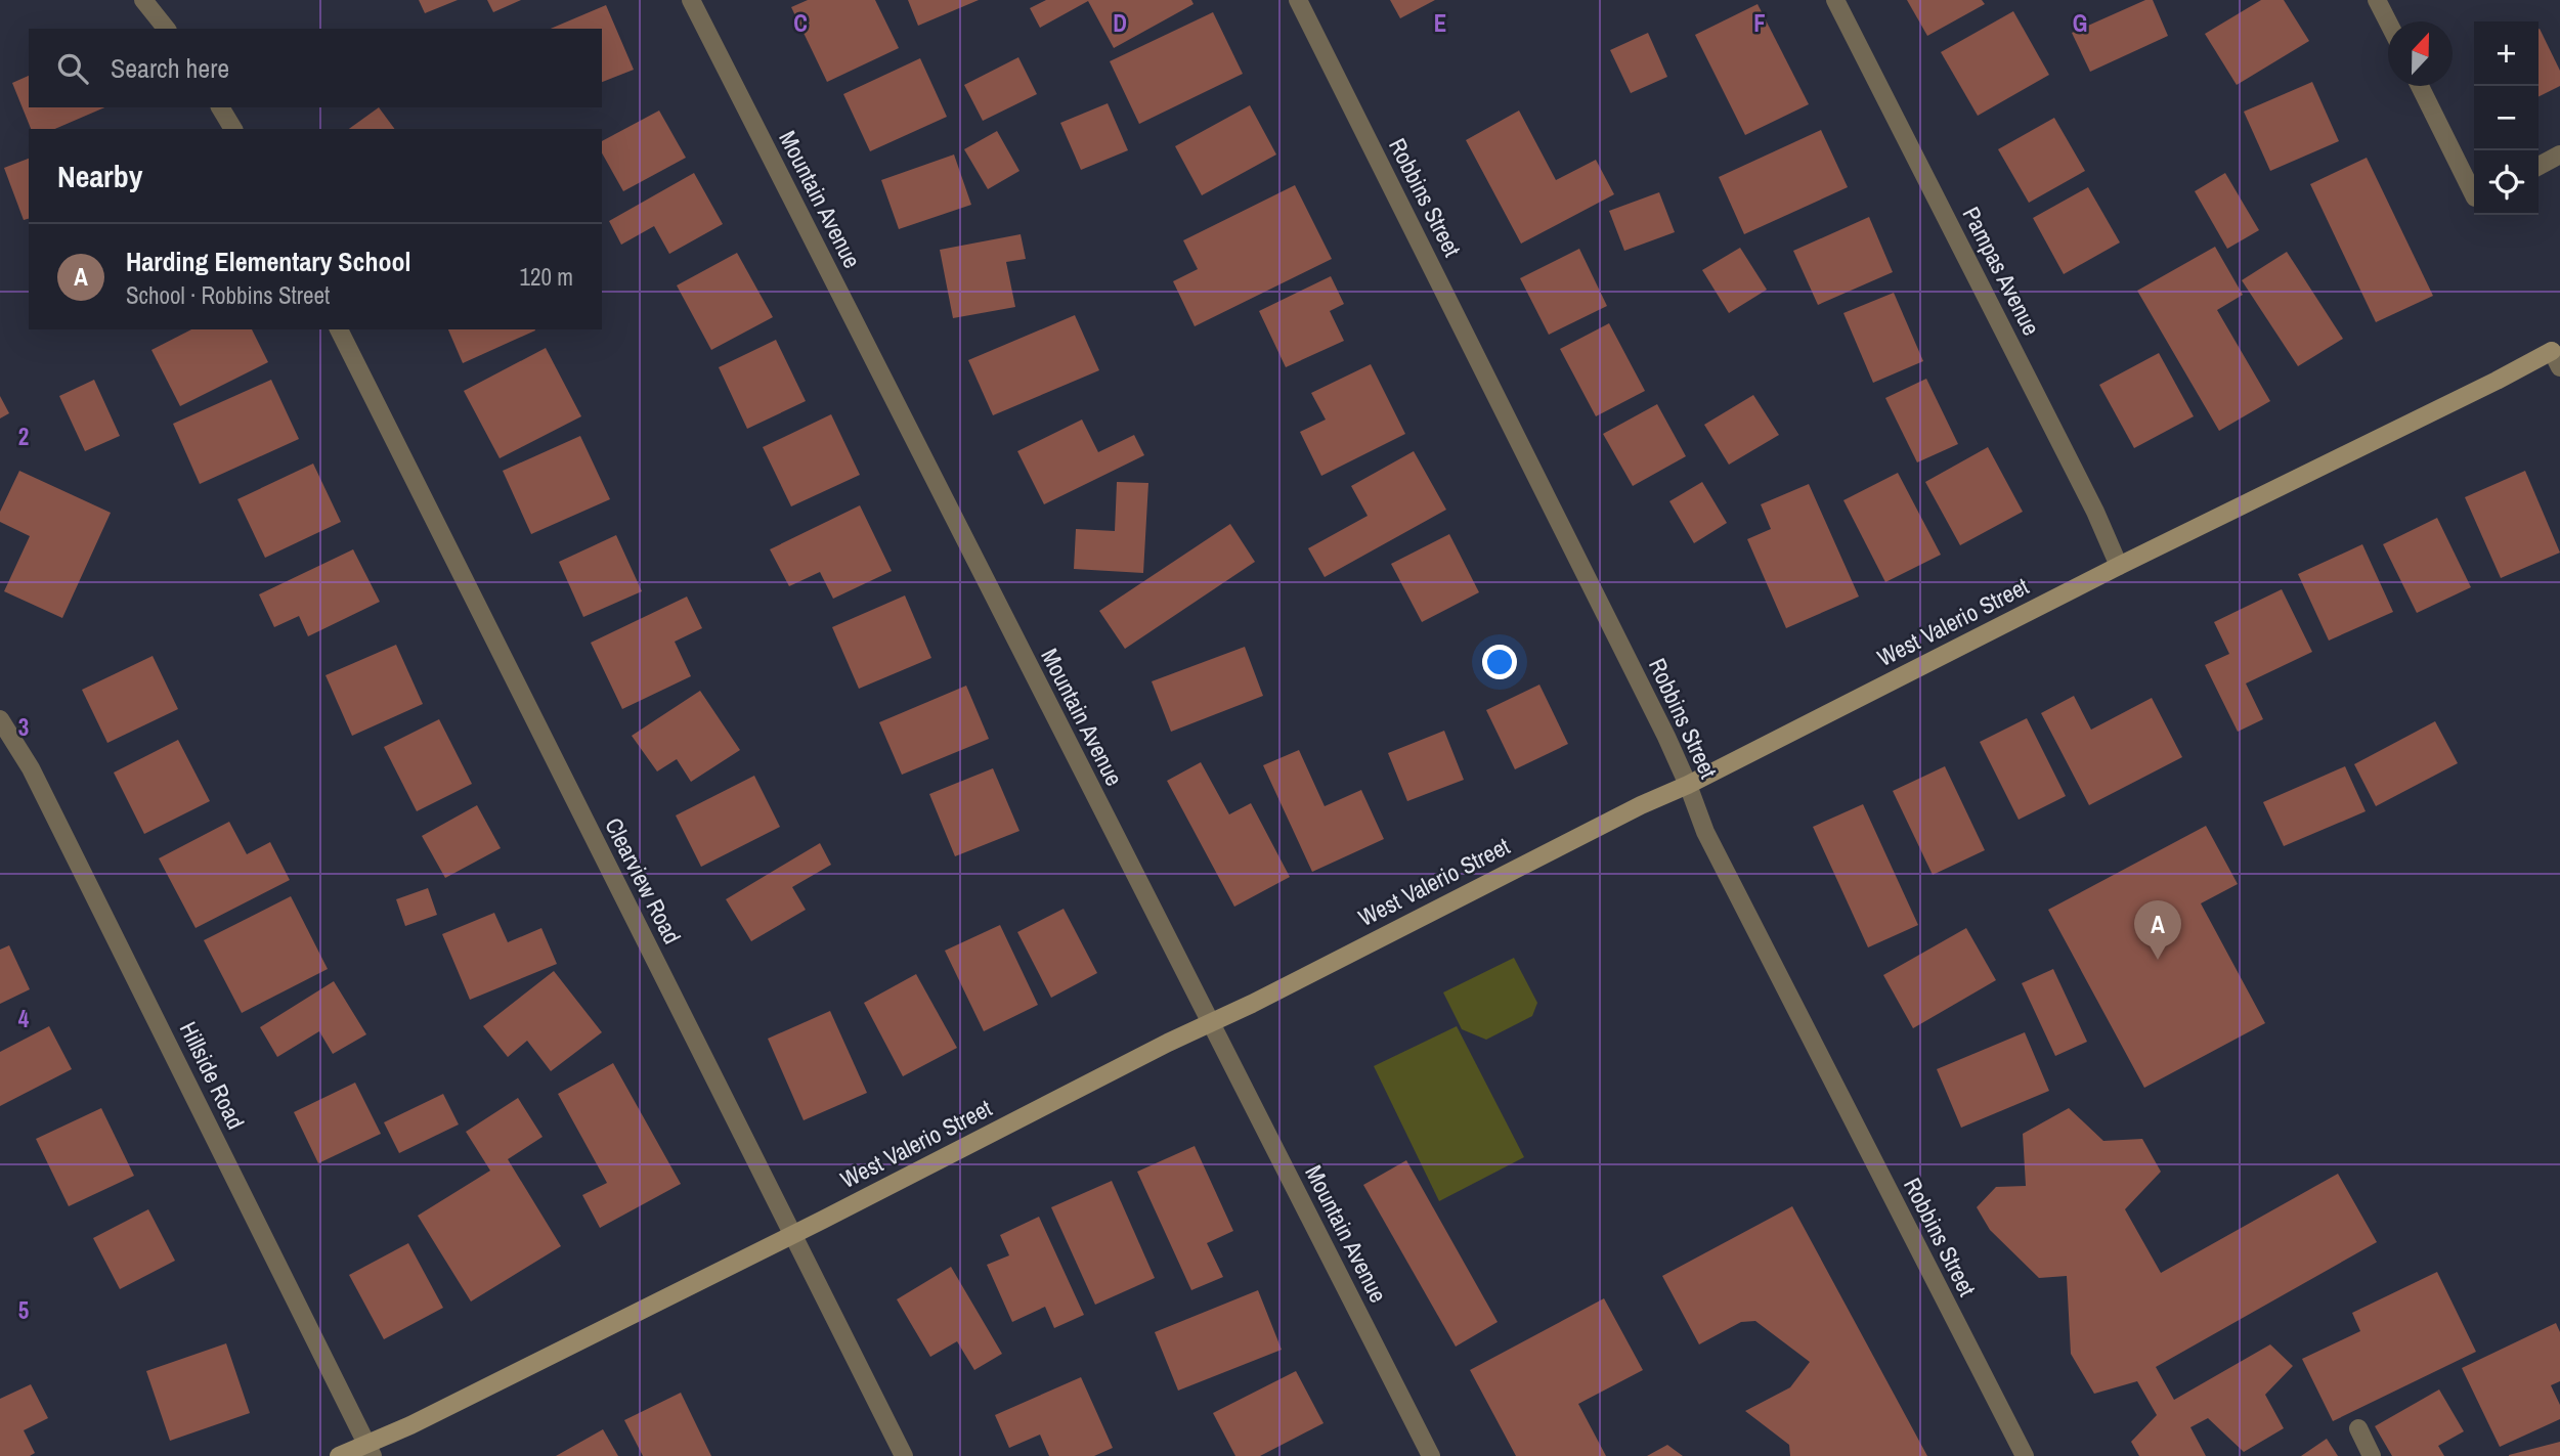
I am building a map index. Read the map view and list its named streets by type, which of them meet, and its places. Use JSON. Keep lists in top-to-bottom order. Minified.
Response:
{"streets":{"street":["Robbins Street","Mountain Avenue","Pampas Avenue","West Valerio Street","Clearview Road","Hillside Road"]},"crossings":[["Robbins Street","West Valerio Street"],["Mountain Avenue","West Valerio Street"],["Pampas Avenue","West Valerio Street"],["West Valerio Street","Clearview Road"],["West Valerio Street","Hillside Road"]],"north":"top","page":{"map_buttons":["+","−"],"search":"Search here","heading":"Nearby","list":[{"mark":"A","name":"Harding Elementary School","note":"School · Robbins Street","value":"120 m"}],"pins":"A"},"grid":{"columns":["C","D","E","F","G"],"rows":["2","3","4","5"]}}
